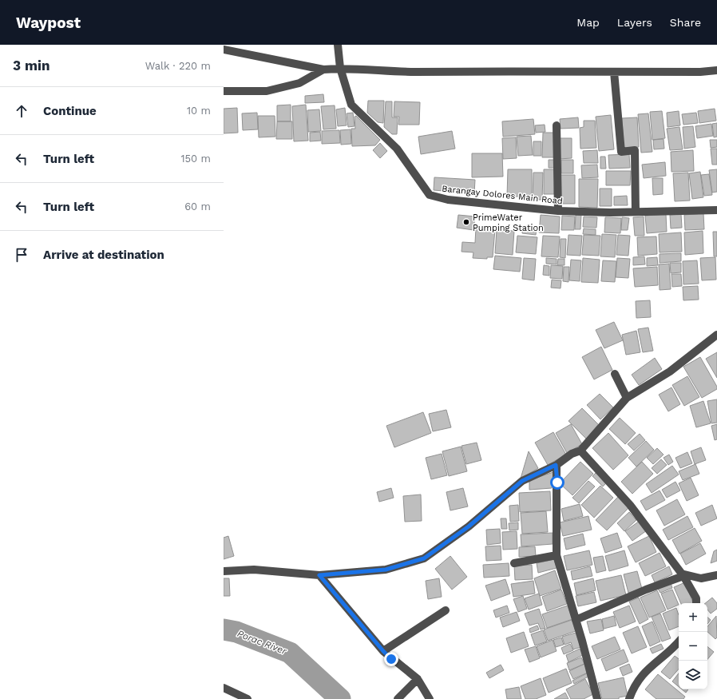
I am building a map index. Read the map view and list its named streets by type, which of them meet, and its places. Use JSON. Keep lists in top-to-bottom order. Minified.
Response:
{"streets":{"street":["Barangay Dolores Main Road"]},"water":["Porac River"],"places":["PrimeWater Pumping Station"],"page":{"header":"Waypost","nav":["Map","Layers","Share"],"heading":["3 min","Walk · 220 m"],"list":[["Continue","10 m"],["Turn left","150 m"],["Turn left","60 m"],"Arrive at destination"],"map_buttons":["+","−"]}}
